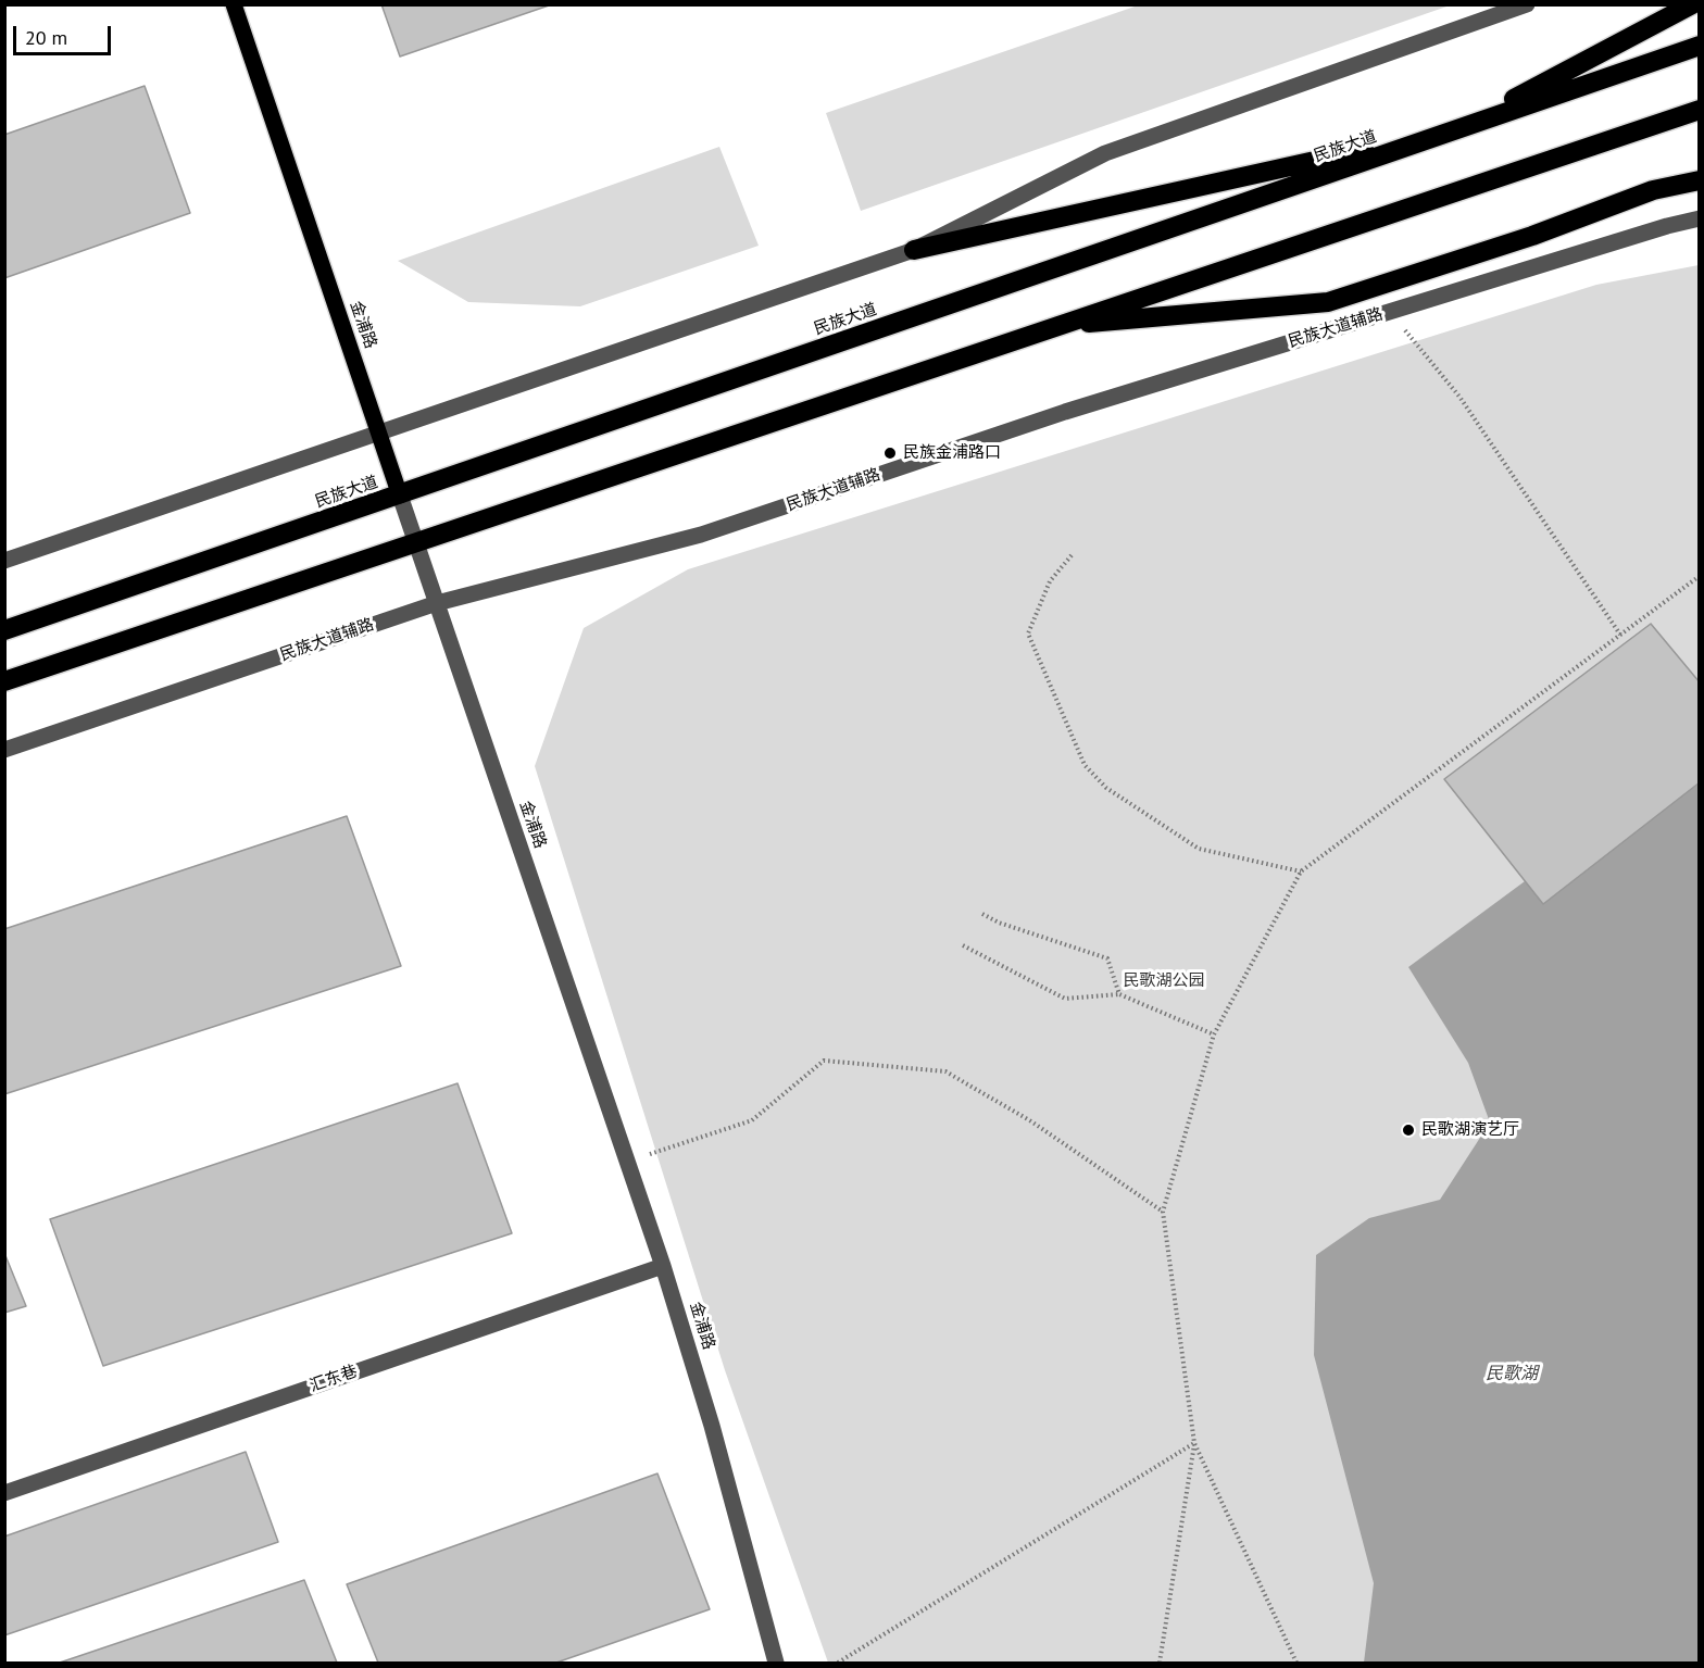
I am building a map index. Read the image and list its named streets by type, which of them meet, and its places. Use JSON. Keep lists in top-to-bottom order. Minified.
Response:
{"streets":{"highway":["民族大道"],"main road":["金浦路"],"street":["民族大道辅路","汇东巷"]},"crossings":[["民族大道","金浦路"],["金浦路","民族大道辅路"],["金浦路","汇东巷"]],"water":["民歌湖"],"parks":["民歌湖公园"],"places":["民族金浦路口","民歌湖演艺厅"],"scale_bar":"20 m"}
